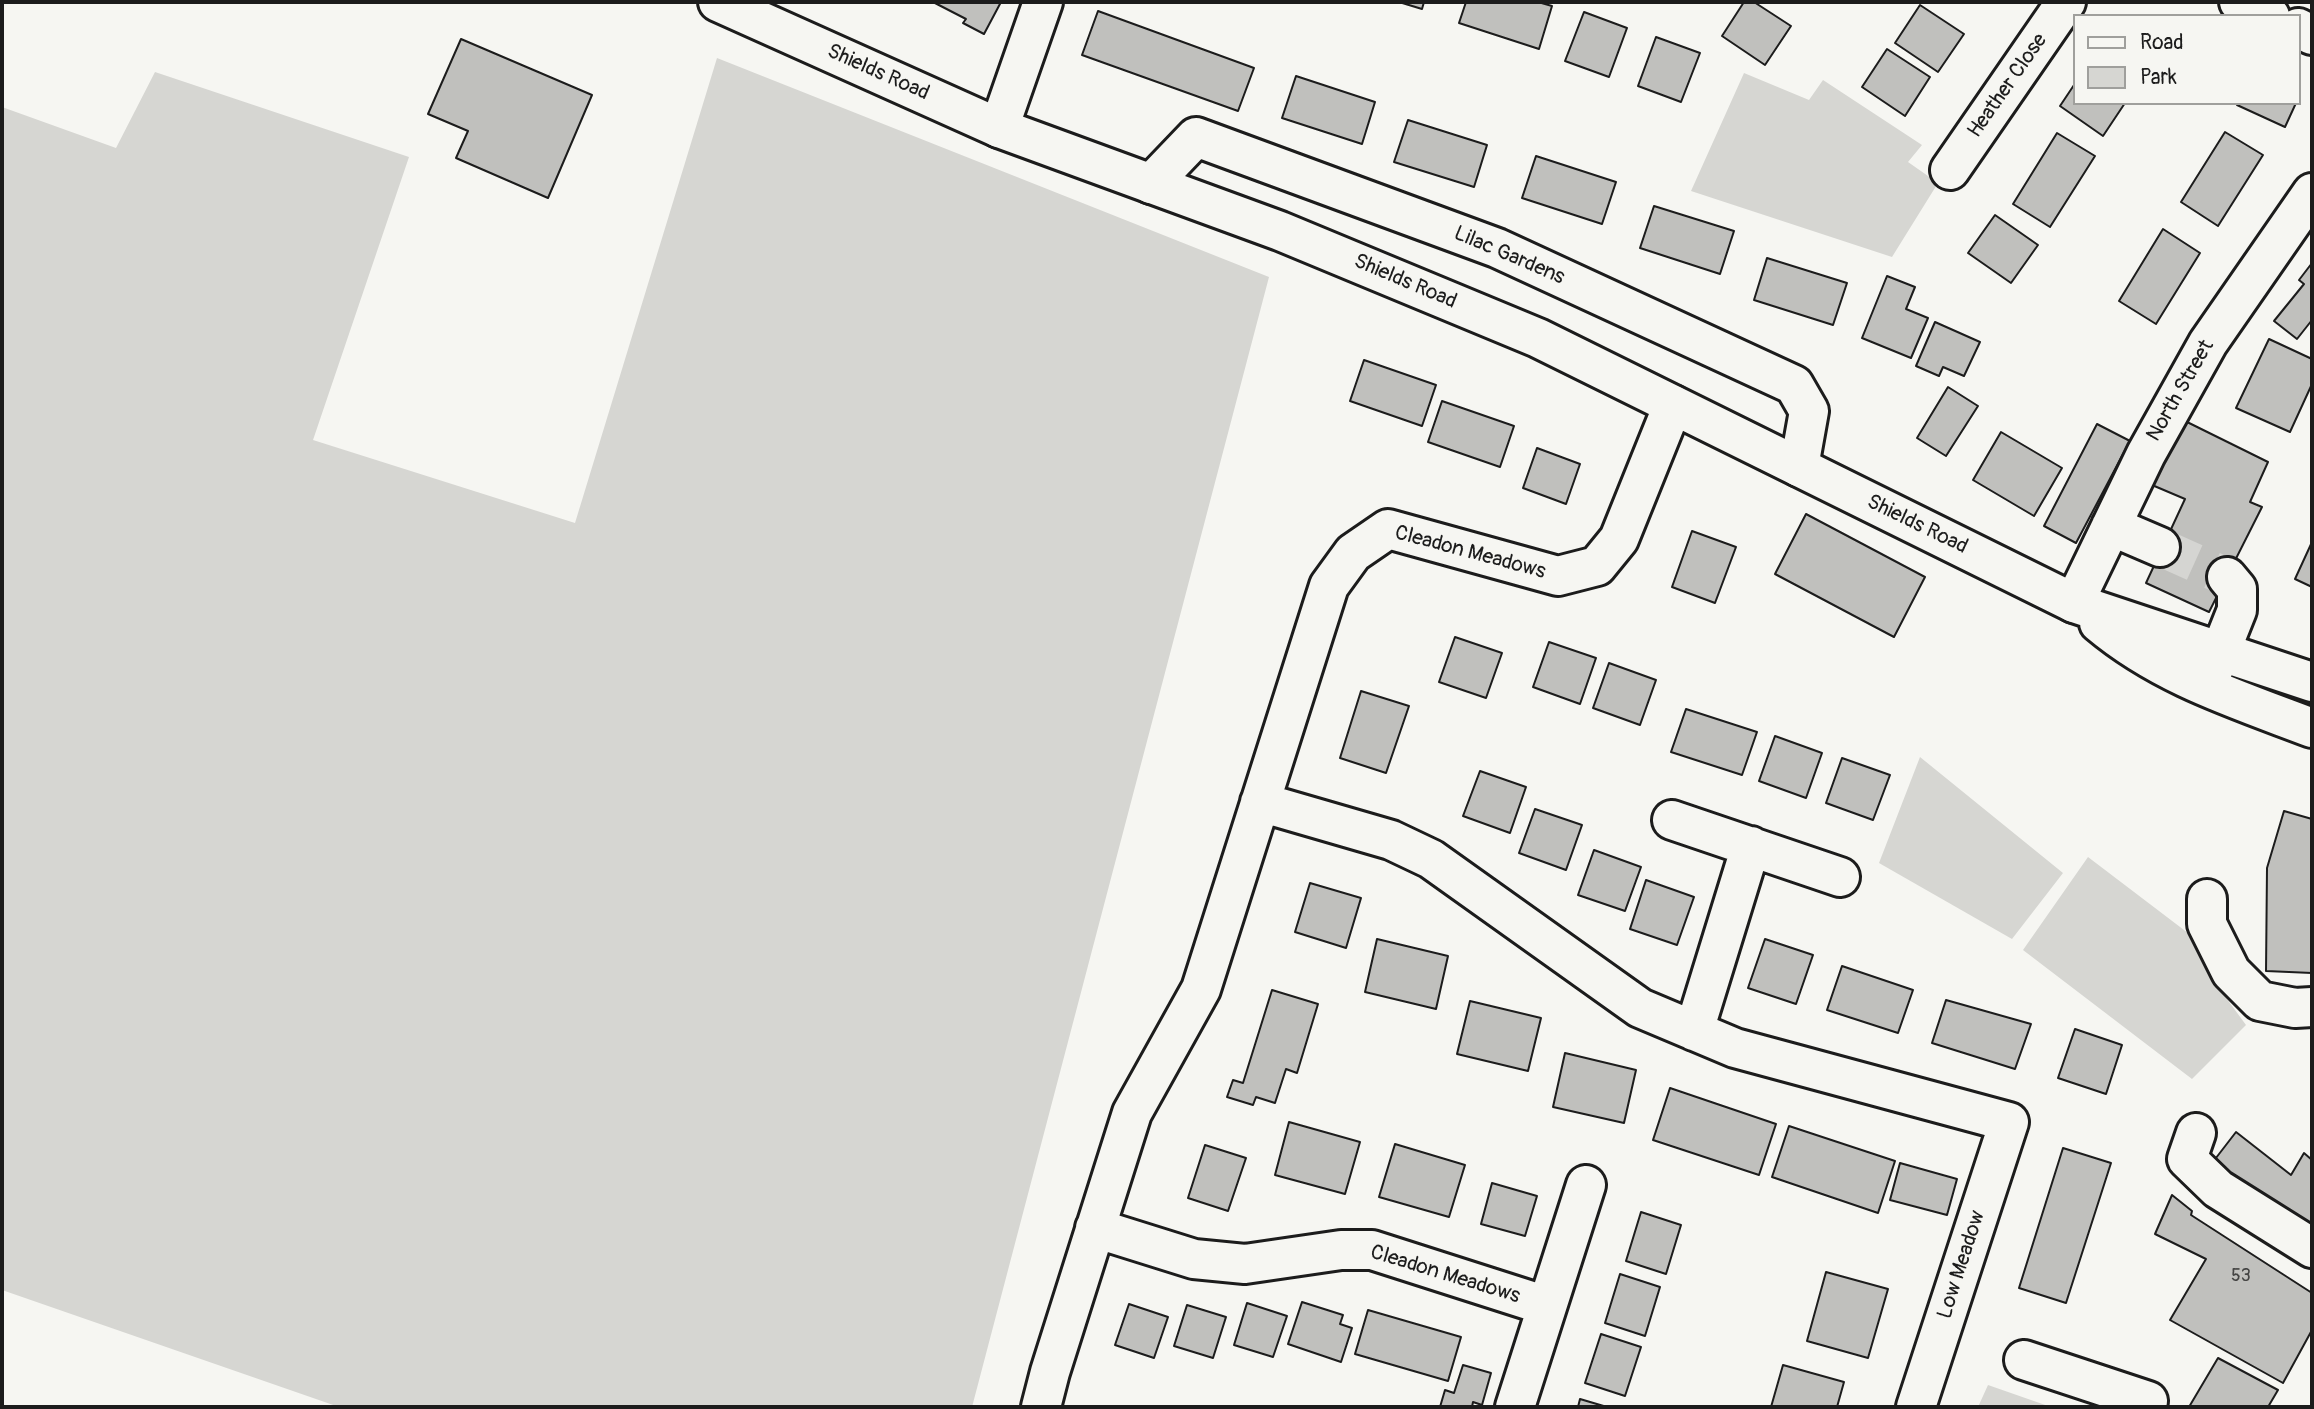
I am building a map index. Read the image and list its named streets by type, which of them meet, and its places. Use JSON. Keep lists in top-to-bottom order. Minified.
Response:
{"streets":{"main road":["Shields Road","Heather Close","Lilac Gardens","North Street","Cleadon Meadows","Low Meadow"]},"crossings":[["Shields Road","Lilac Gardens"],["Shields Road","North Street"],["Shields Road","Cleadon Meadows"]],"house_numbers":["53"],"legend":["Road","Park"]}
